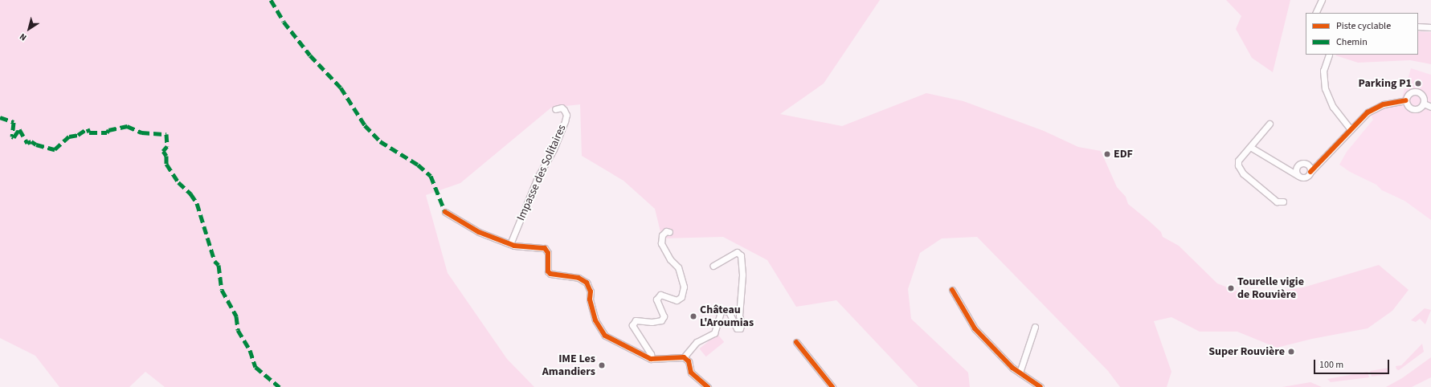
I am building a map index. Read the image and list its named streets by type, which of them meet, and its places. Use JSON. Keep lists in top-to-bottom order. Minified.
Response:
{"streets":{"street":["Impasse des Solitaires"]},"places":["Parking P1","EDF","Tourelle vigie de Rouvière","Château L'Aroumias","Super Rouvière","IME Les Amandiers"],"legend":["Piste cyclable","Chemin"],"scale_bar":"100 m","north":"bottom left"}
